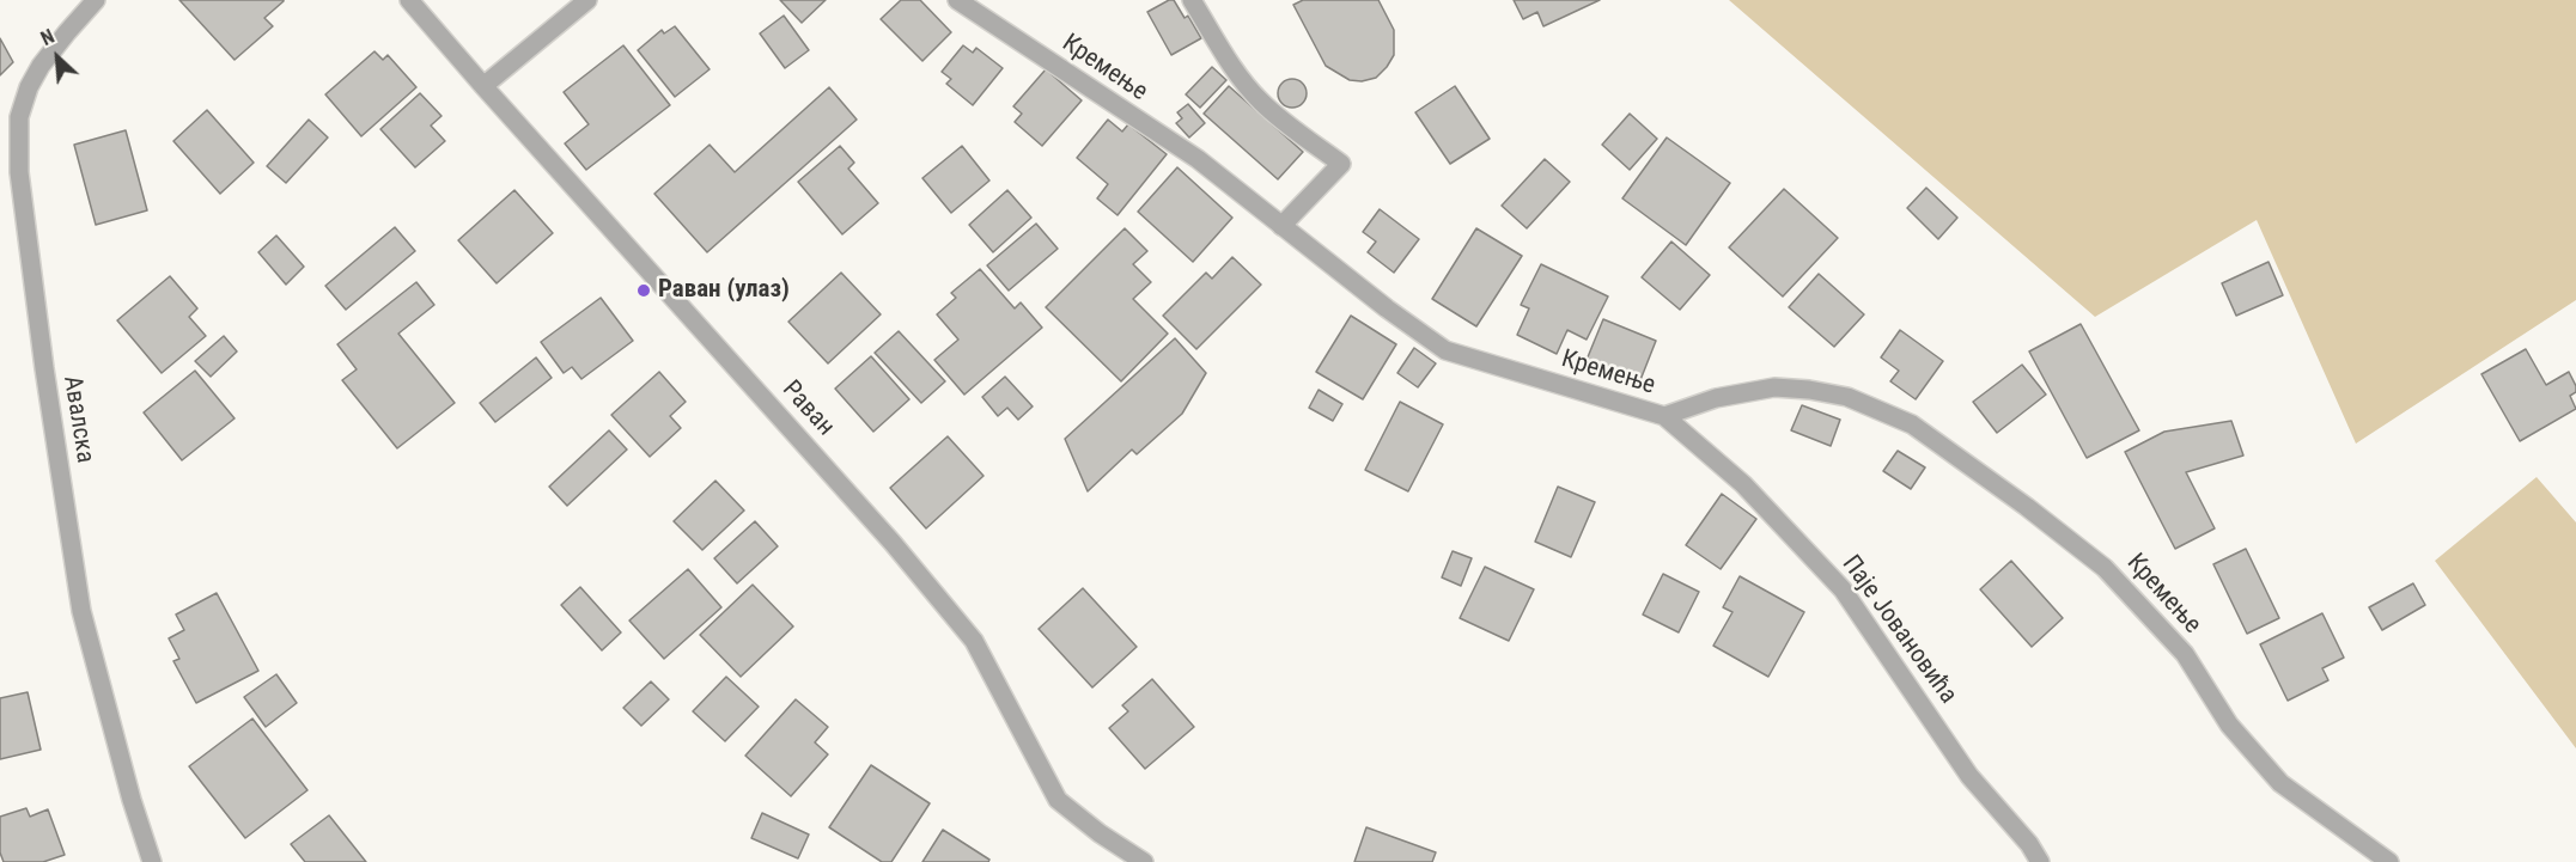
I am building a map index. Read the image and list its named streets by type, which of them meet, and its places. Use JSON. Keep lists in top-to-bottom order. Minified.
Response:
{"streets":{"street":["Кремење","Раван","Авалска","Паје Јовановића"]},"crossings":[["Кремење","Паје Јовановића"]],"places":["Раван (улаз)"],"north":"top left"}
